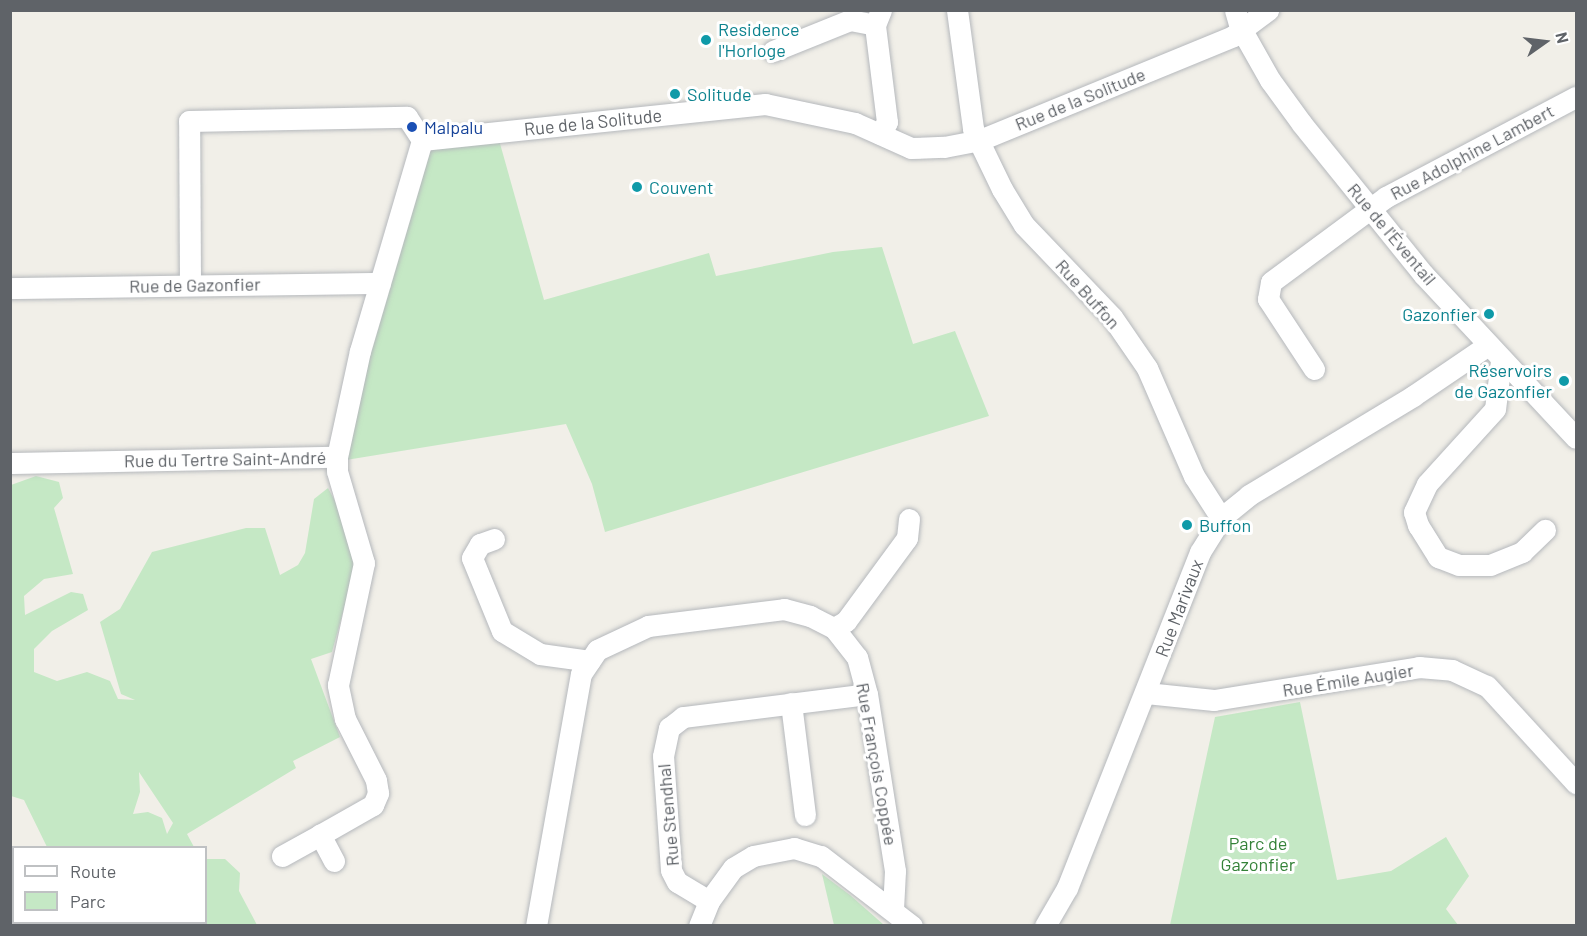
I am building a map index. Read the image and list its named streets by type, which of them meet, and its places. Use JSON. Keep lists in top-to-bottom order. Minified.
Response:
{"streets":{"street":["Rue de la Solitude","Rue Adolphine Lambert","Rue de l'Éventail","Rue de Gazonfier","Rue Buffon","Rue du Tertre Saint-André","Rue Marivaux","Rue Émile Augier","Rue François Coppée","Rue Stendhal"]},"crossings":[["Rue de la Solitude","Rue de l'Éventail"],["Rue de la Solitude","Rue Buffon"],["Rue Adolphine Lambert","Rue de l'Éventail"],["Rue de l'Éventail","Rue Marivaux"],["Rue Buffon","Rue Marivaux"],["Rue Marivaux","Rue Émile Augier"],["Rue François Coppée","Rue Stendhal"]],"parks":["Parc de Gazonfier"],"places":["Residence l'Horloge","Solitude","Malpalu","Couvent","Gazonfier","Réservoirs de Gazonfier","Buffon"],"legend":["Route","Parc"],"north":"right"}
